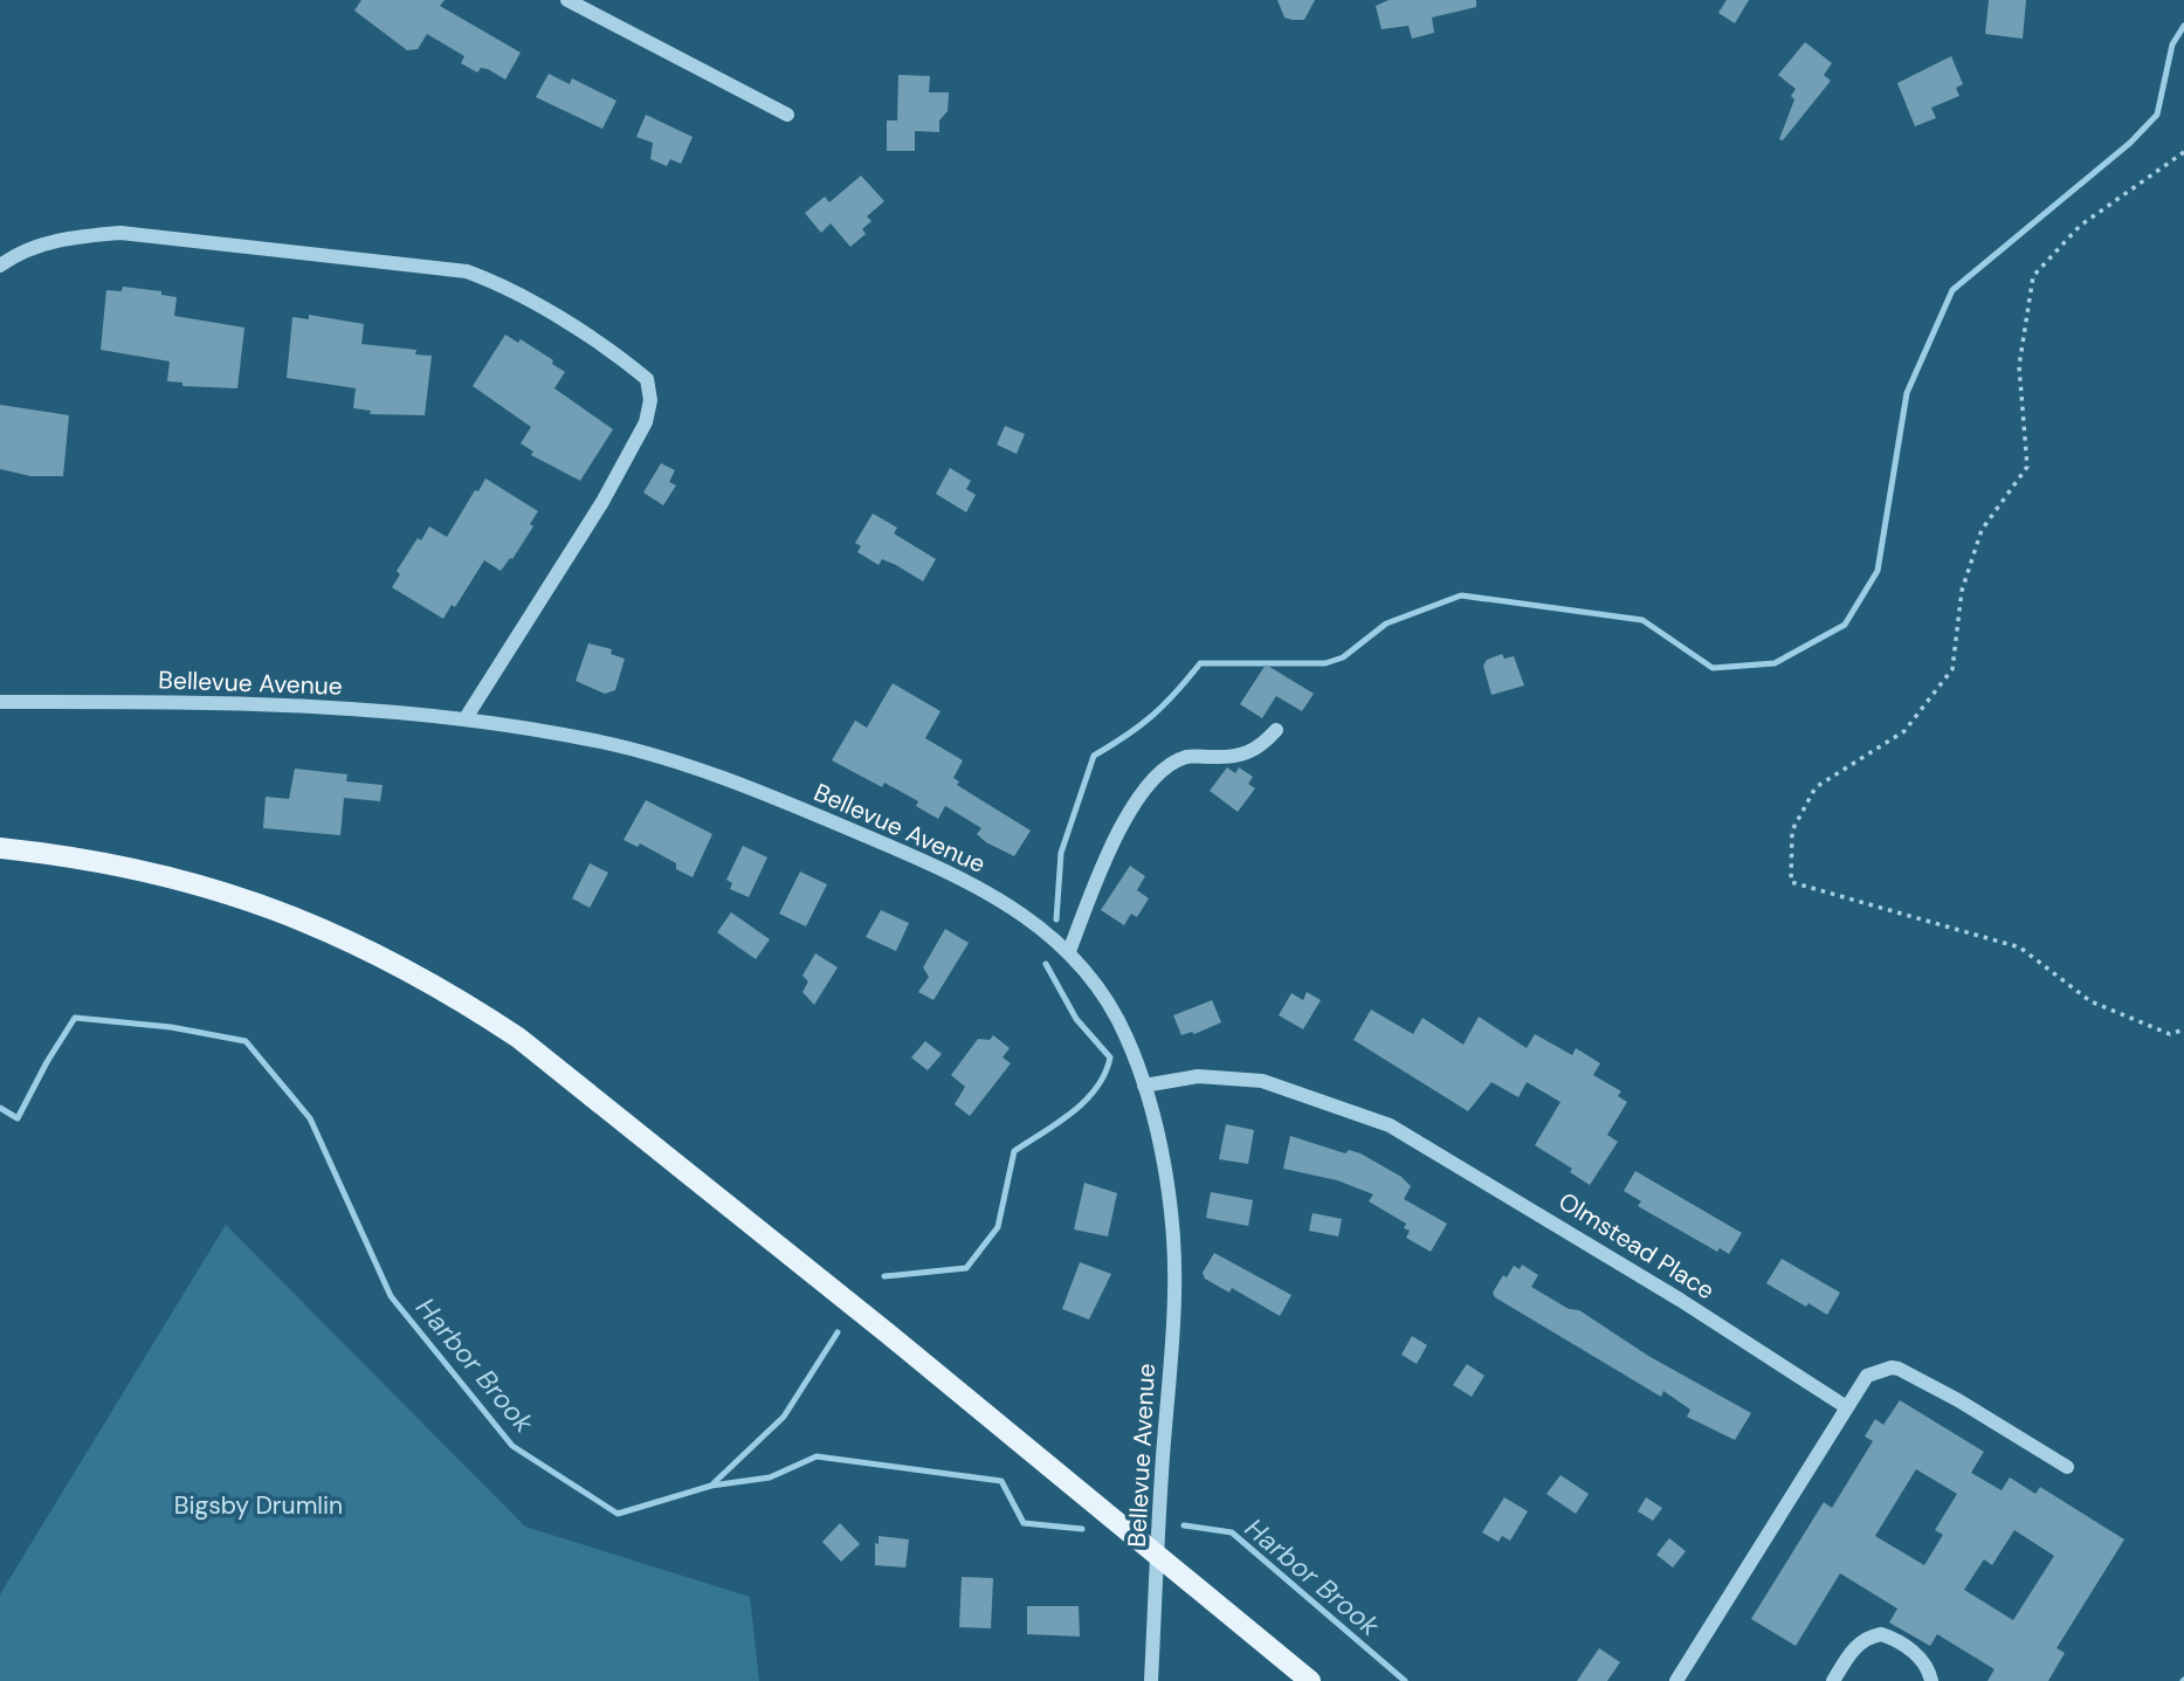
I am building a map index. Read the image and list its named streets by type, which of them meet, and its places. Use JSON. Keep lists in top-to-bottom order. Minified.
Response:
{"streets":{"street":["Bellevue Avenue","Olmstead Place"]},"crossings":[["Bellevue Avenue","Olmstead Place"]],"water":["Harbor Brook"],"parks":["Bigsby Drumlin"]}
